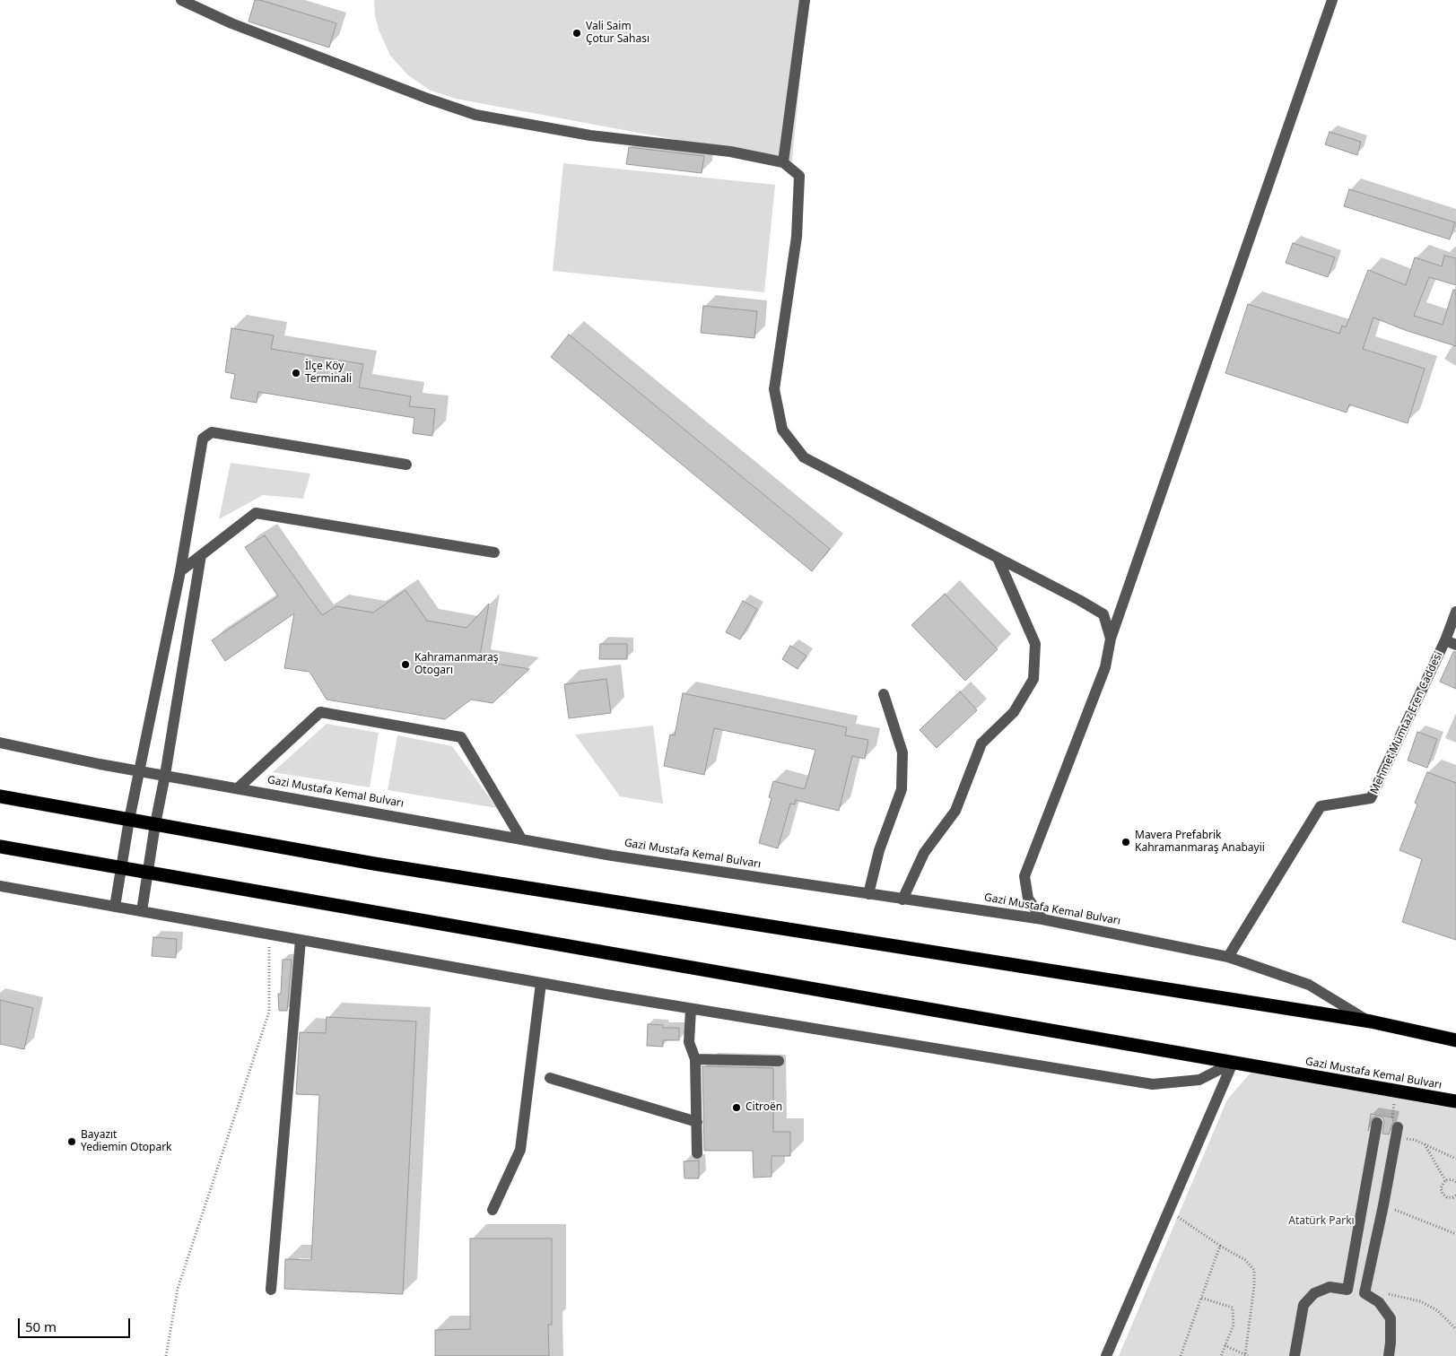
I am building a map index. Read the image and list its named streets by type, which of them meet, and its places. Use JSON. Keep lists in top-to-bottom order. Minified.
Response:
{"streets":{"highway":["Gazi Mustafa Kemal Bulvarı"],"street":["Mehmet Mümtaz Eren Caddesi"]},"crossings":[["Mehmet Mümtaz Eren Caddesi","Gazi Mustafa Kemal Bulvarı"]],"parks":["Atatürk Parkı"],"places":["Vali Saim Çotur Sahası","İlçe Köy Terminali","Kahramanmaraş Otogarı","Mavera Prefabrik Kahramanmaraş Anabayii","Citroën","Bayazıt Yediemin Otopark"],"scale_bar":"50 m"}
